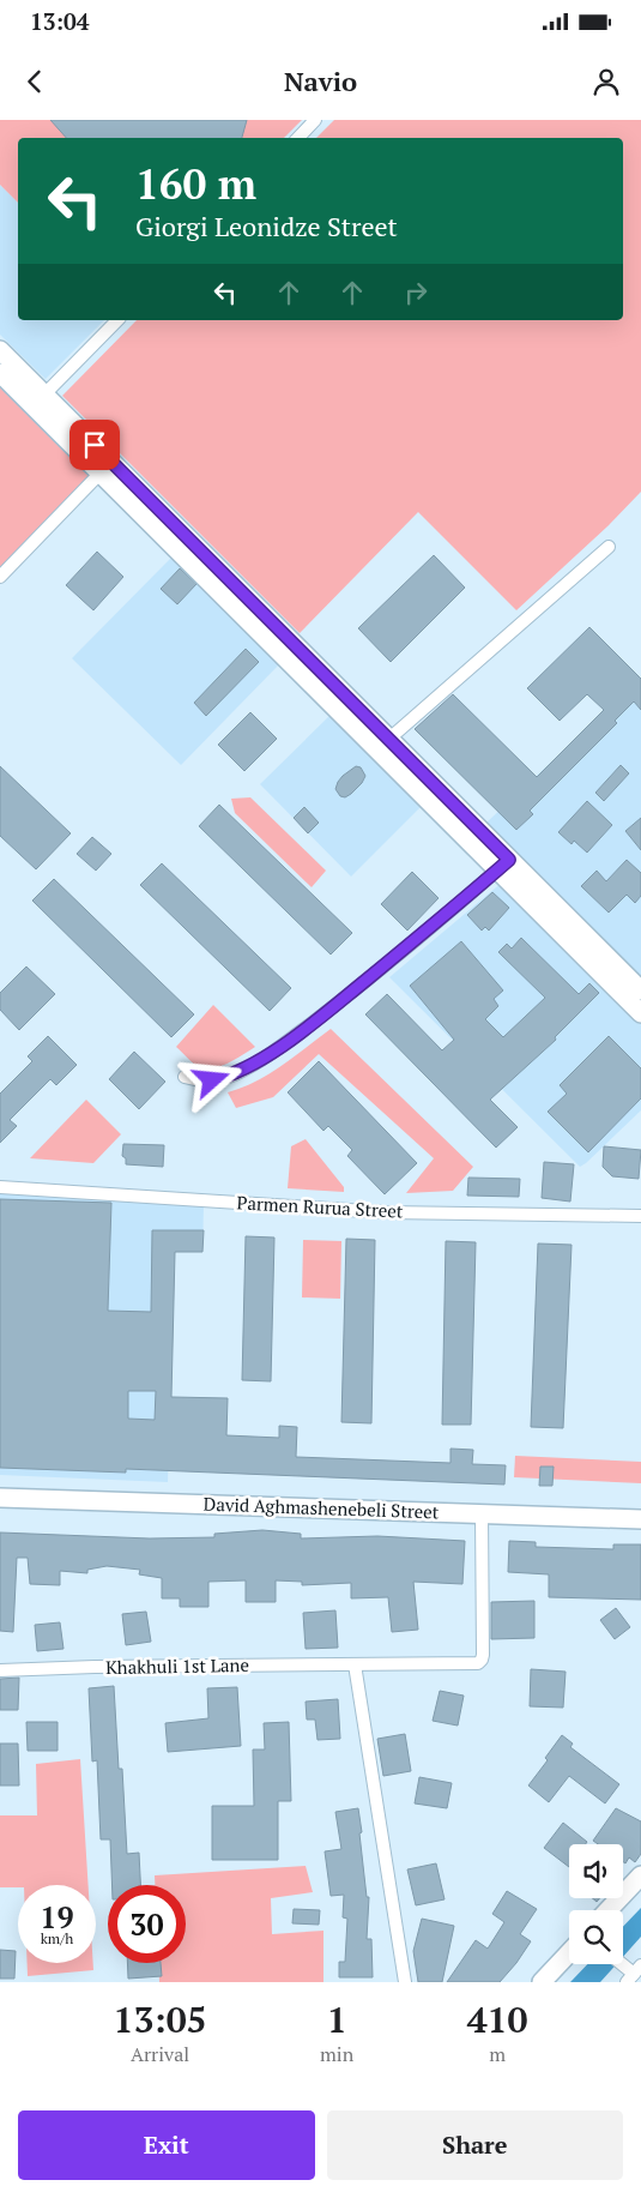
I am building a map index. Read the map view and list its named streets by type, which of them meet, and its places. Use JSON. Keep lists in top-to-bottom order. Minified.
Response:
{"streets":{"main road":["David Aghmashenebeli Street"],"street":["Parmen Rurua Street","Khakhuli 1st Lane"]},"crossings":[["David Aghmashenebeli Street","Khakhuli 1st Lane"]],"page":{"status":"13:04","header":"Navio","turn":["160 m","Giorgi Leonidze Street"],"speed":"19 km/h","limit":"30","eta":["13:05","Arrival","1","min","410","m"],"buttons":["Exit","Share"]}}
